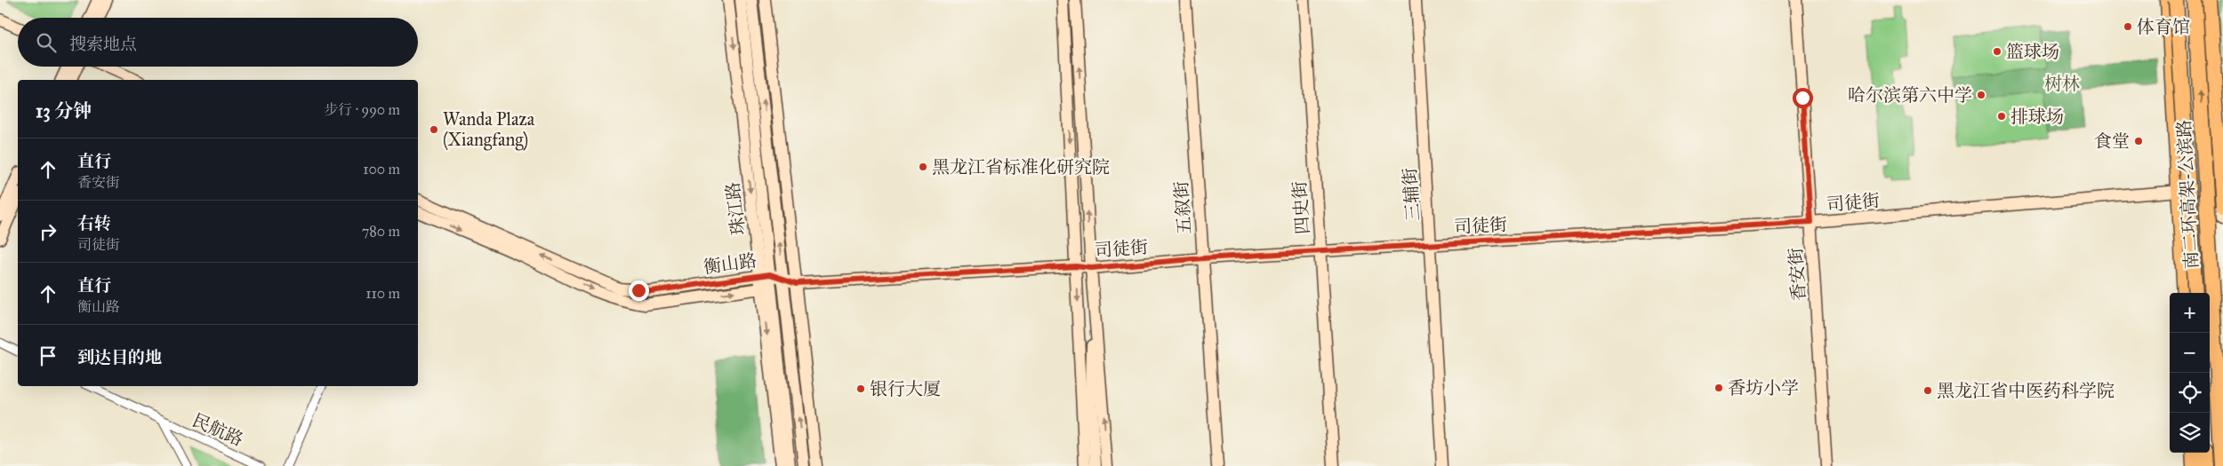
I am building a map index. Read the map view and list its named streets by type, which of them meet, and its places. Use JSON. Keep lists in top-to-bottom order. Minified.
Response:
{"streets":{"highway":["南二环高架-公滨路"],"main road":["三辅街","司徒街","五叙街","四史街","珠江路","衡山路","香安街"],"street":["民航路"]},"crossings":[["三辅街","司徒街"],["司徒街","五叙街"],["司徒街","四史街"],["司徒街","衡山路"],["司徒街","香安街"],["珠江路","衡山路"]],"parks":["树林"],"places":["体育馆","篮球场","哈尔滨第六中学","排球场","Wanda Plaza (Xiangfang)","食堂","黑龙江省标准化研究院","香坊小学","银行大厦","黑龙江省中医药科学院"],"page":{"search":"搜索地点","heading":["13 分钟","步行 · 990 m"],"list":[["直行","香安街","100 m"],["右转","司徒街","780 m"],["直行","衡山路","110 m"],"到达目的地"],"map_buttons":["+","−"]}}
